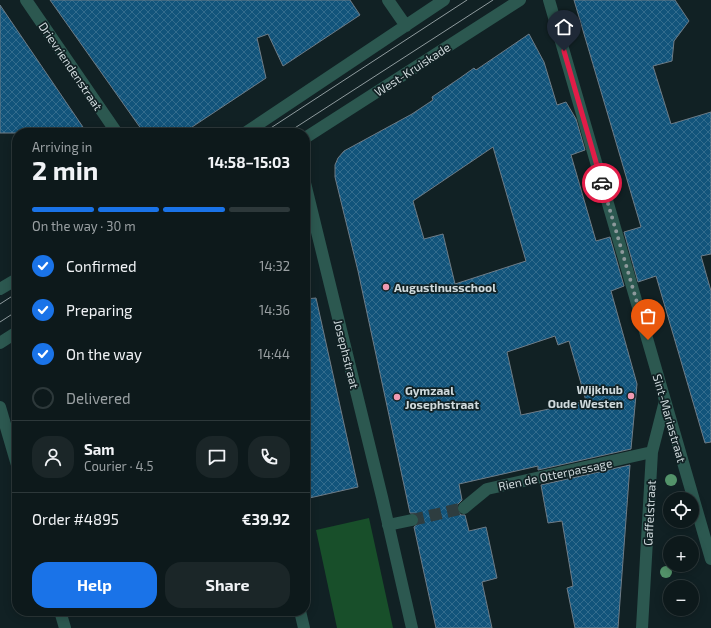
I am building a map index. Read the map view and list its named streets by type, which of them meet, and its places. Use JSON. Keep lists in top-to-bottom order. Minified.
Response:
{"streets":{"street":["Drievriendenstraat","West-Kruiskade","Josephstraat","Sint-Mariastraat","Rien de Otterpassage","Gaffelstraat"]},"crossings":[["Sint-Mariastraat","Gaffelstraat"],["Rien de Otterpassage","Gaffelstraat"]],"places":["Augustinusschool","Wijkhub Oude Westen","Gymzaal Josephstraat"],"page":{"heading":["2 min","Arriving in","14:58–15:03"],"panel":["Sam","Courier · 4.5","Order #4895","€39.92"],"bar":"On the way · 30 m","list":[["Confirmed","14:32"],["Preparing","14:36"],["On the way","14:44"],"Delivered"],"map_buttons":["+","−"],"buttons":["Help","Share"]}}
